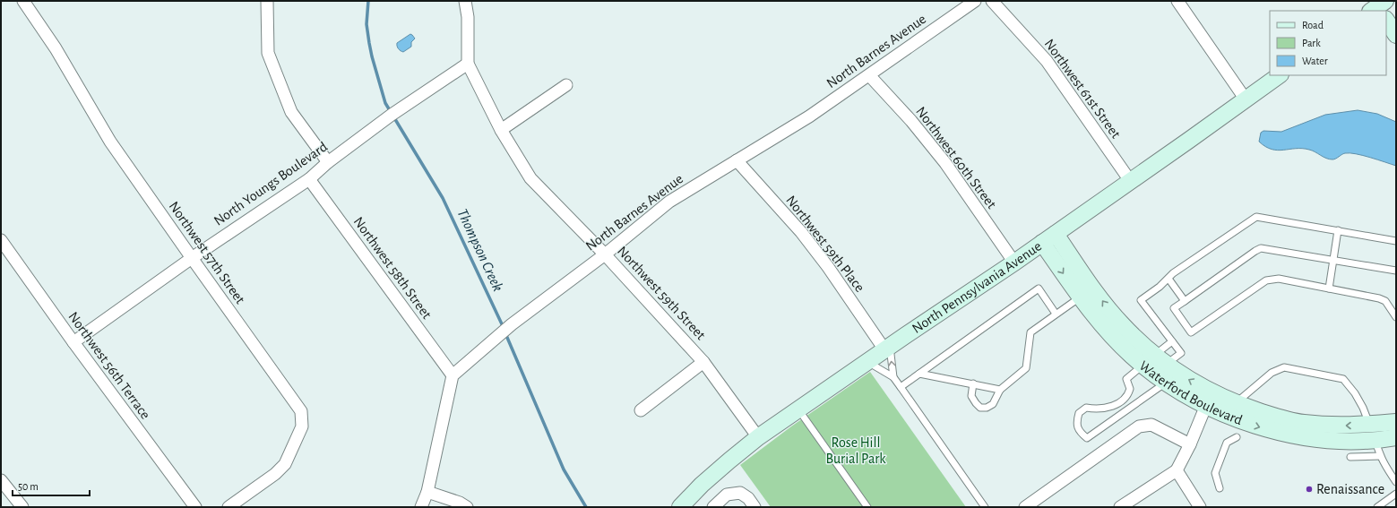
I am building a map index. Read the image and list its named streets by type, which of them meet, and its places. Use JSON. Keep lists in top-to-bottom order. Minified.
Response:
{"streets":{"main road":["North Pennsylvania Avenue","Waterford Boulevard"],"street":["North Barnes Avenue","Northwest 61st Street","Northwest 60th Street","North Youngs Boulevard","Northwest 59th Place","Northwest 57th Street","Northwest 58th Street","Northwest 59th Street","Northwest 56th Terrace"]},"crossings":[["North Barnes Avenue","Northwest 60th Street"],["North Barnes Avenue","Northwest 59th Place"],["North Barnes Avenue","Northwest 58th Street"],["North Barnes Avenue","Northwest 59th Street"],["Northwest 61st Street","North Pennsylvania Avenue"],["Northwest 60th Street","North Pennsylvania Avenue"],["North Youngs Boulevard","Northwest 57th Street"],["North Youngs Boulevard","Northwest 58th Street"],["North Youngs Boulevard","Northwest 59th Street"],["North Youngs Boulevard","Northwest 56th Terrace"],["Northwest 59th Place","North Pennsylvania Avenue"],["North Pennsylvania Avenue","Northwest 59th Street"],["North Pennsylvania Avenue","Waterford Boulevard"]],"water":["Thompson Creek"],"parks":["Rose Hill Burial Park"],"places":["Renaissance"],"legend":["Road","Park","Water"],"scale_bar":"50 m"}
